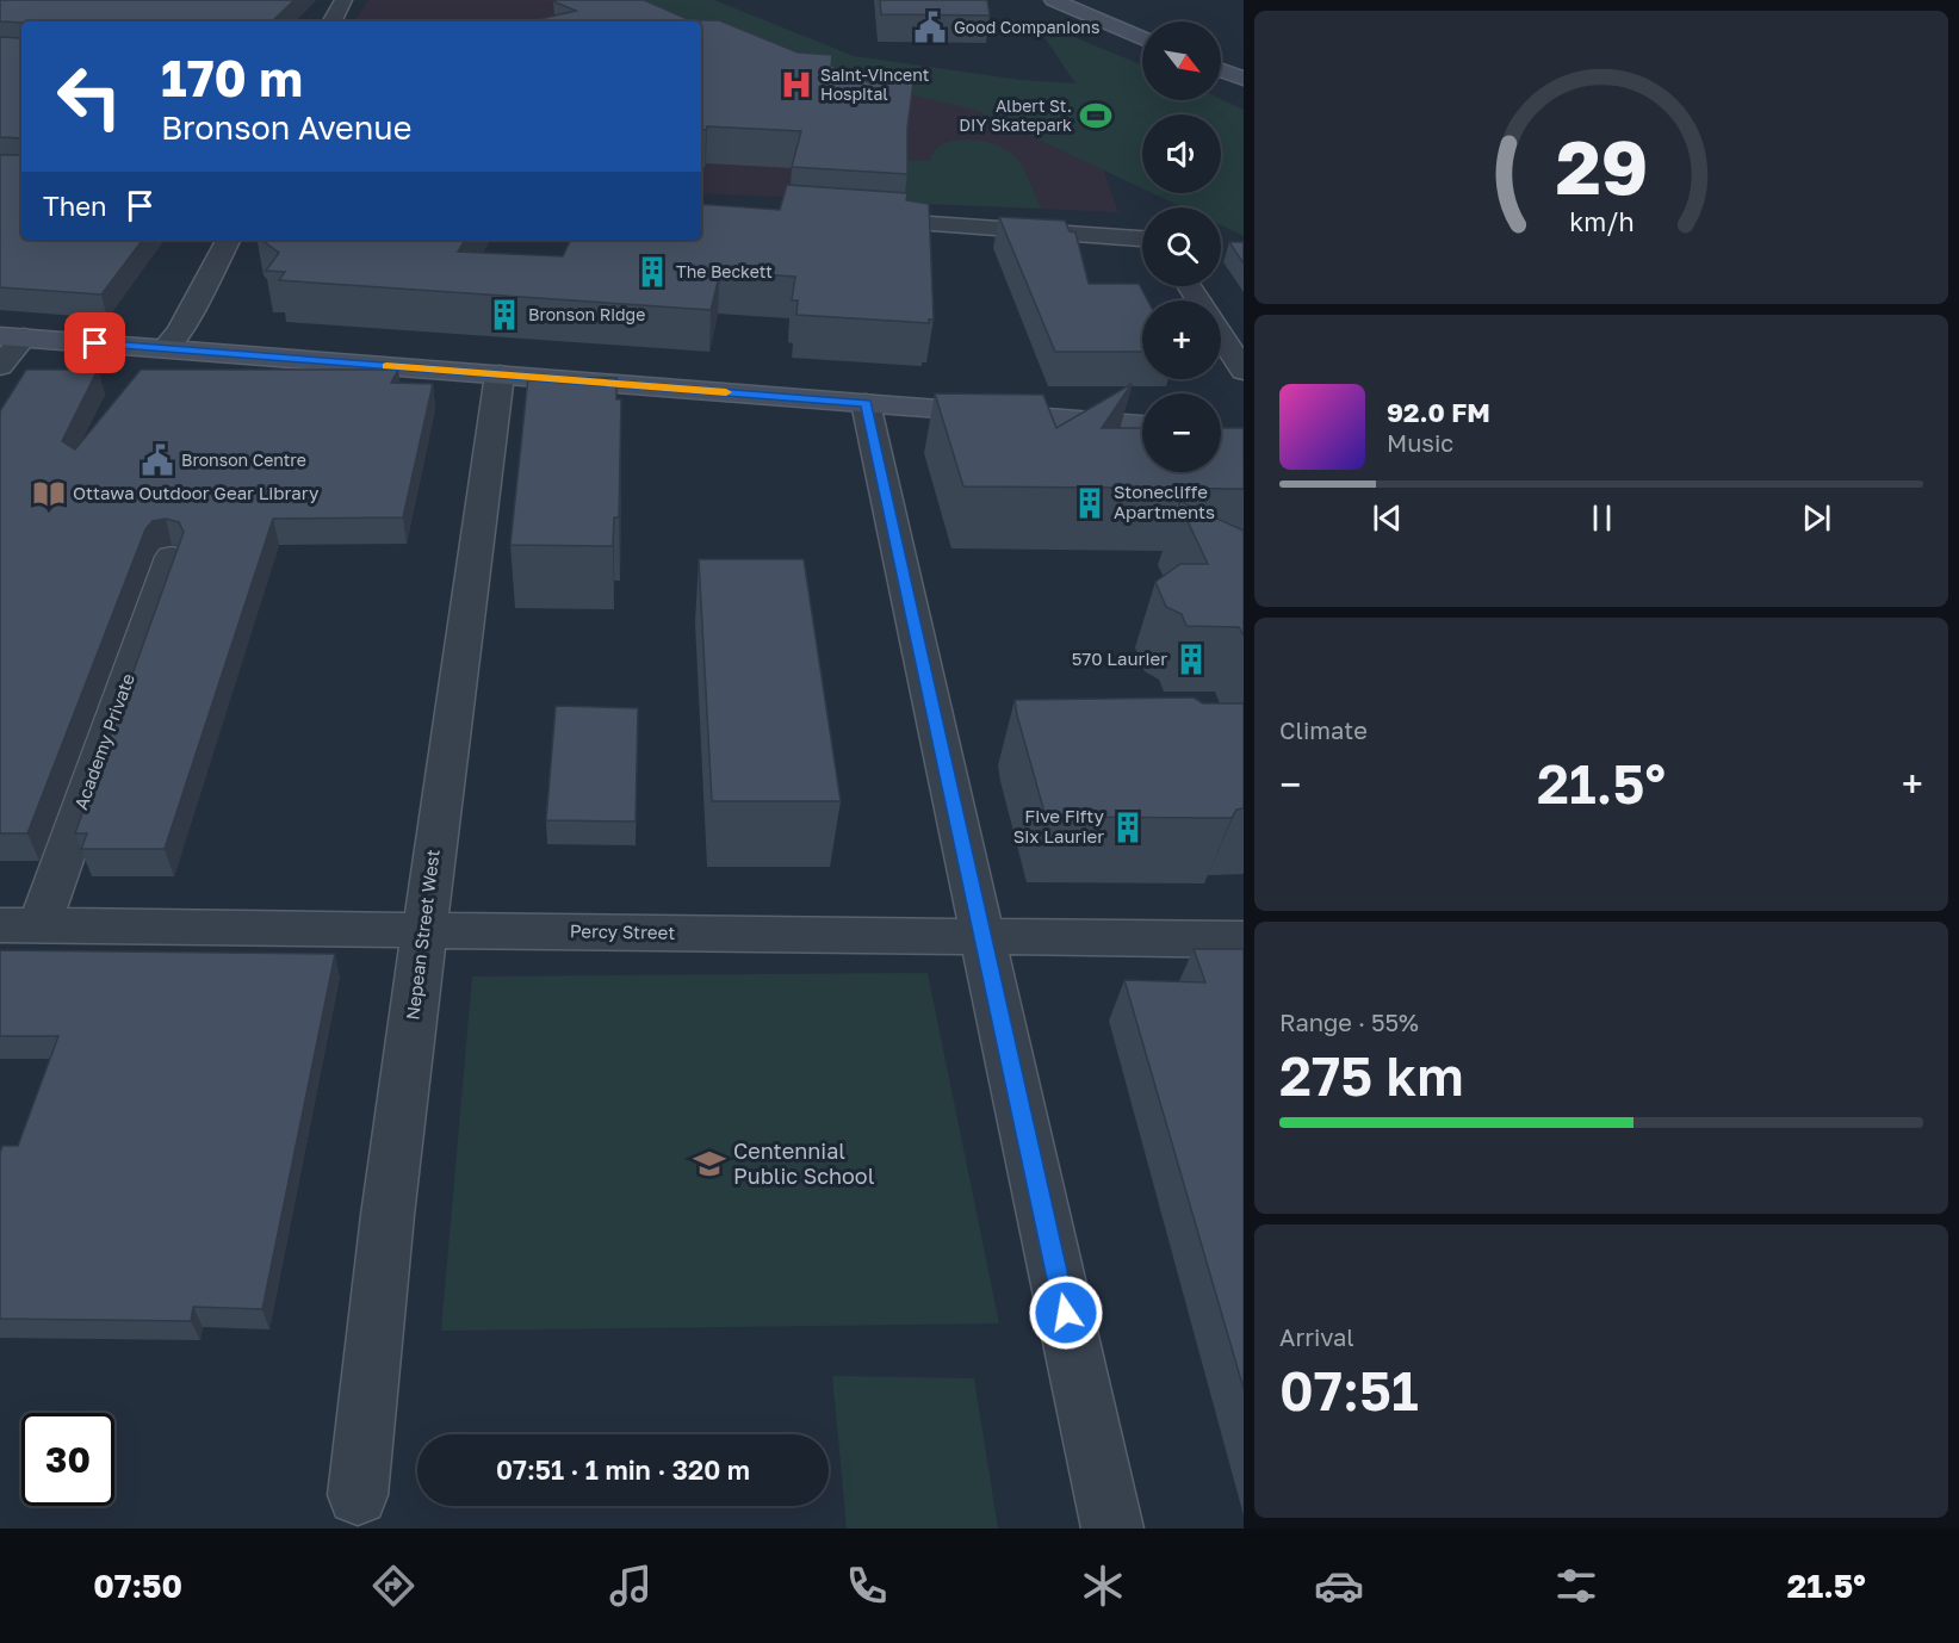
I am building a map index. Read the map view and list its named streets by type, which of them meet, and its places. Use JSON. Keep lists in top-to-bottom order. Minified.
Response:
{"streets":{"street":["Academy Private","Percy Street","Nepean Street West"]},"crossings":[["Academy Private","Percy Street"],["Percy Street","Nepean Street West"]],"places":{"public building":["Good Companions","Bronson Centre"],"hospital":["Saint-Vincent Hospital"],"sports":["Albert St. DIY Skatepark"],"building":["The Beckett","Bronson Ridge","Stonecliffe Apartments","570 Laurier","Five Fifty Six Laurier"],"library":["Ottawa Outdoor Gear Library"],"school or university":["Centennial Public School"]},"north":"bottom right","page":{"map_buttons":["+","−"],"turn":["170 m","Bronson Avenue"],"then":"Then","song":["92.0 FM","Music"],"tile":["Climate",["Range · 55%","275 km"],["Arrival","07:51"]],"heat":["−","21.5°","+"],"limit":"30","trip":"07:51 · 1 min · 320 m","tabs":["07:50","21.5°"],"gauge":["29","km/h"]}}
